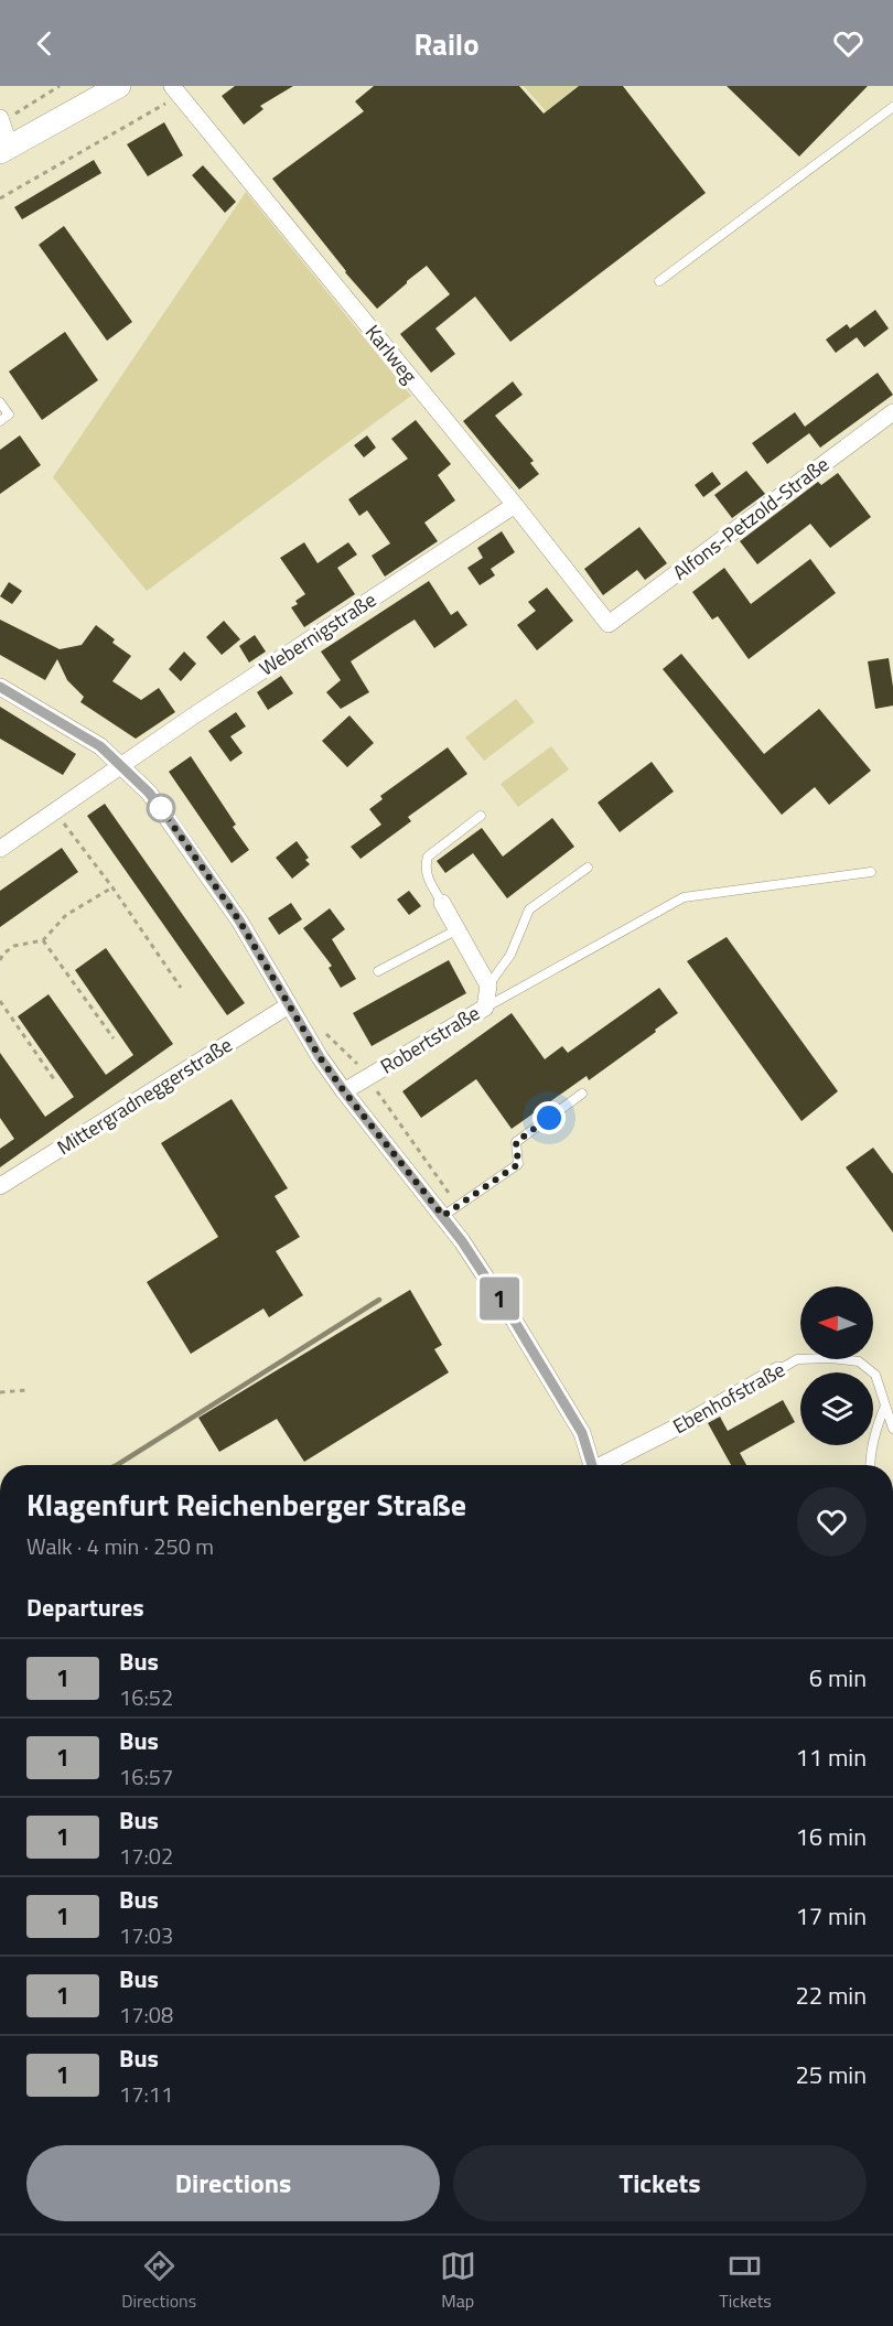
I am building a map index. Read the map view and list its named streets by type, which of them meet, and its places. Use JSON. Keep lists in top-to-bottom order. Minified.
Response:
{"streets":{"street":["Karlweg","Alfons-Petzold-Straße","Webernigstraße","Robertstraße","Mittergradneggerstraße","Ebenhofstraße"]},"crossings":[["Karlweg","Alfons-Petzold-Straße"],["Karlweg","Webernigstraße"]],"lines":["bus line 1"],"north":"left","page":{"header":"Railo","on_map":"1","heading":[["Klagenfurt Reichenberger Straße","Walk · 4 min · 250 m"],"Departures"],"list":[{"mark":"1","name":"Bus","note":"16:52","value":"6 min"},{"mark":"1","name":"Bus","note":"16:57","value":"11 min"},{"mark":"1","name":"Bus","note":"17:02","value":"16 min"},{"mark":"1","name":"Bus","note":"17:03","value":"17 min"},{"mark":"1","name":"Bus","note":"17:08","value":"22 min"},{"mark":"1","name":"Bus","note":"17:11","value":"25 min"}],"buttons":["Directions","Tickets"],"tabs":["Directions","Map","Tickets"]}}
